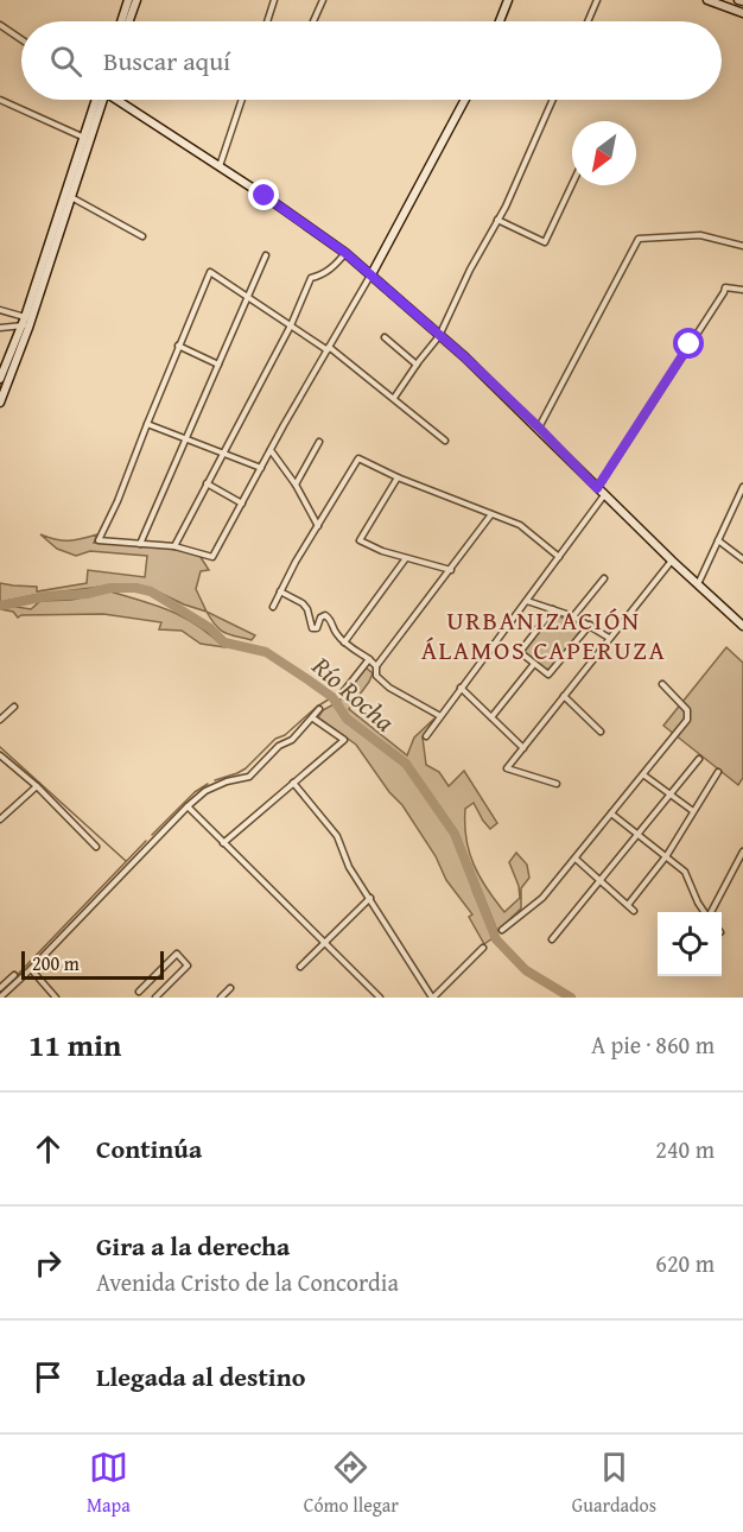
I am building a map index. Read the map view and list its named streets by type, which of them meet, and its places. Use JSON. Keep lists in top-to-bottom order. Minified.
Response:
{"districts":["URBANIZACIÓN ÁLAMOS CAPERUZA"],"water":["Río Rocha"],"scale_bar":"200 m","north":"bottom left","page":{"search":"Buscar aquí","scale":"200 m","heading":["11 min","A pie · 860 m"],"list":[["Continúa","240 m"],["Gira a la derecha","Avenida Cristo de la Concordia","620 m"],"Llegada al destino"],"nav":["Mapa","Cómo llegar","Guardados"]}}
